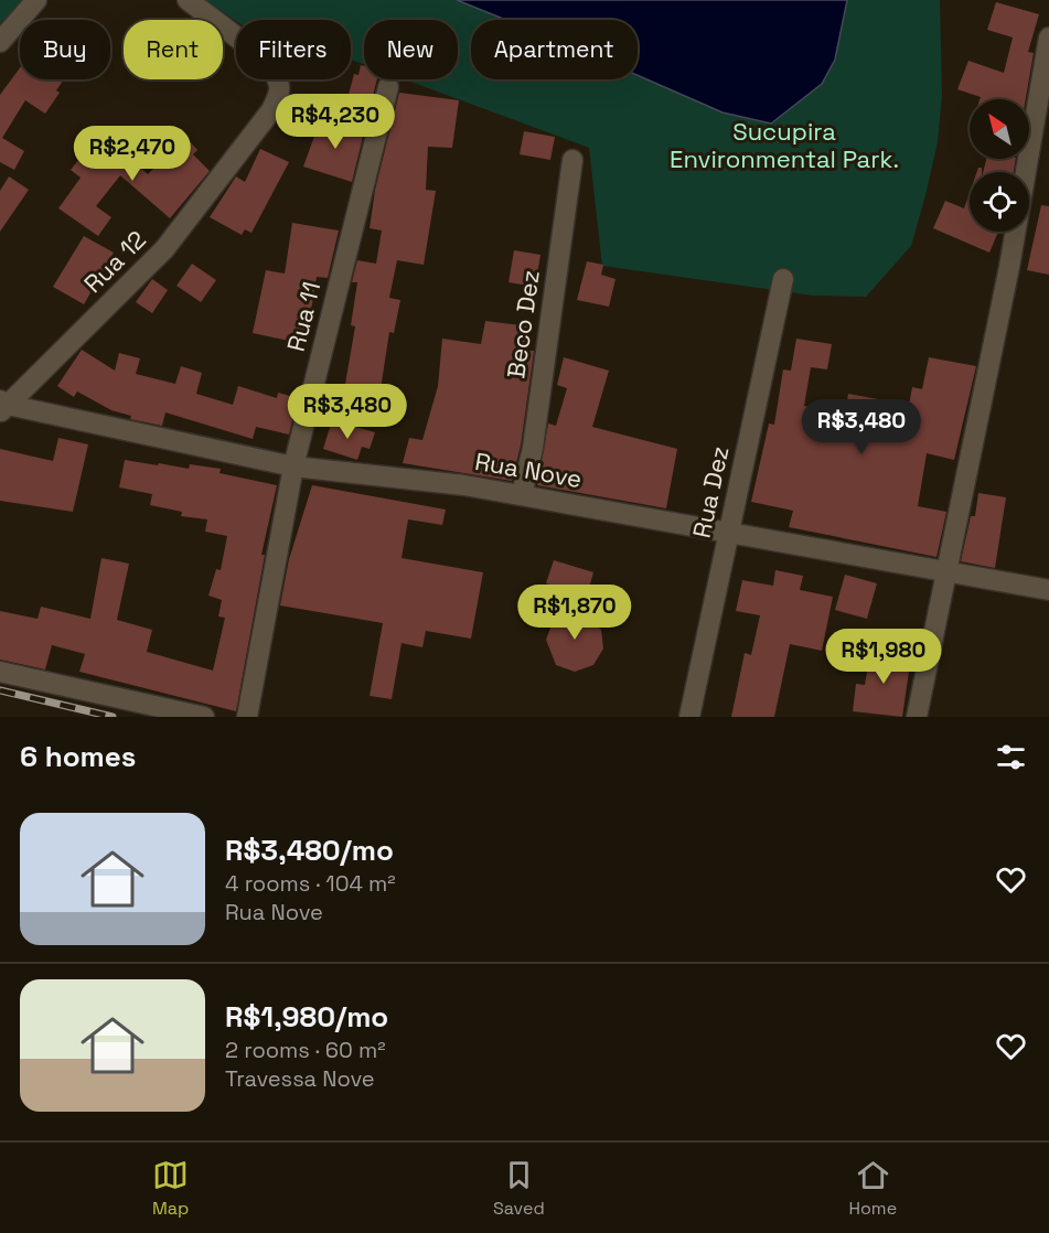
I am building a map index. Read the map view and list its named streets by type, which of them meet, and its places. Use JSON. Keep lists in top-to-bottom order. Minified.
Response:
{"streets":{"street":["Rua 12","Rua 11","Beco Dez","Rua Nove","Rua Dez"]},"crossings":[["Rua 12","Rua Nove"],["Rua 11","Rua Nove"],["Beco Dez","Rua Nove"],["Rua Nove","Rua Dez"]],"parks":["Sucupira Environmental Park."],"north":"top left","page":{"chip":["Buy","Rent","Filters","New","Apartment"],"price":["R$4,230","R$2,470","R$3,480","R$3,480","R$1,870","R$1,980"],"heading":"6 homes","list":[{"name":"R$3,480/mo","note":"4 rooms · 104 m² · Rua Nove"},{"name":"R$1,980/mo","note":"2 rooms · 60 m² · Travessa Nove"}],"tabs":["Map","Saved","Home"]}}
